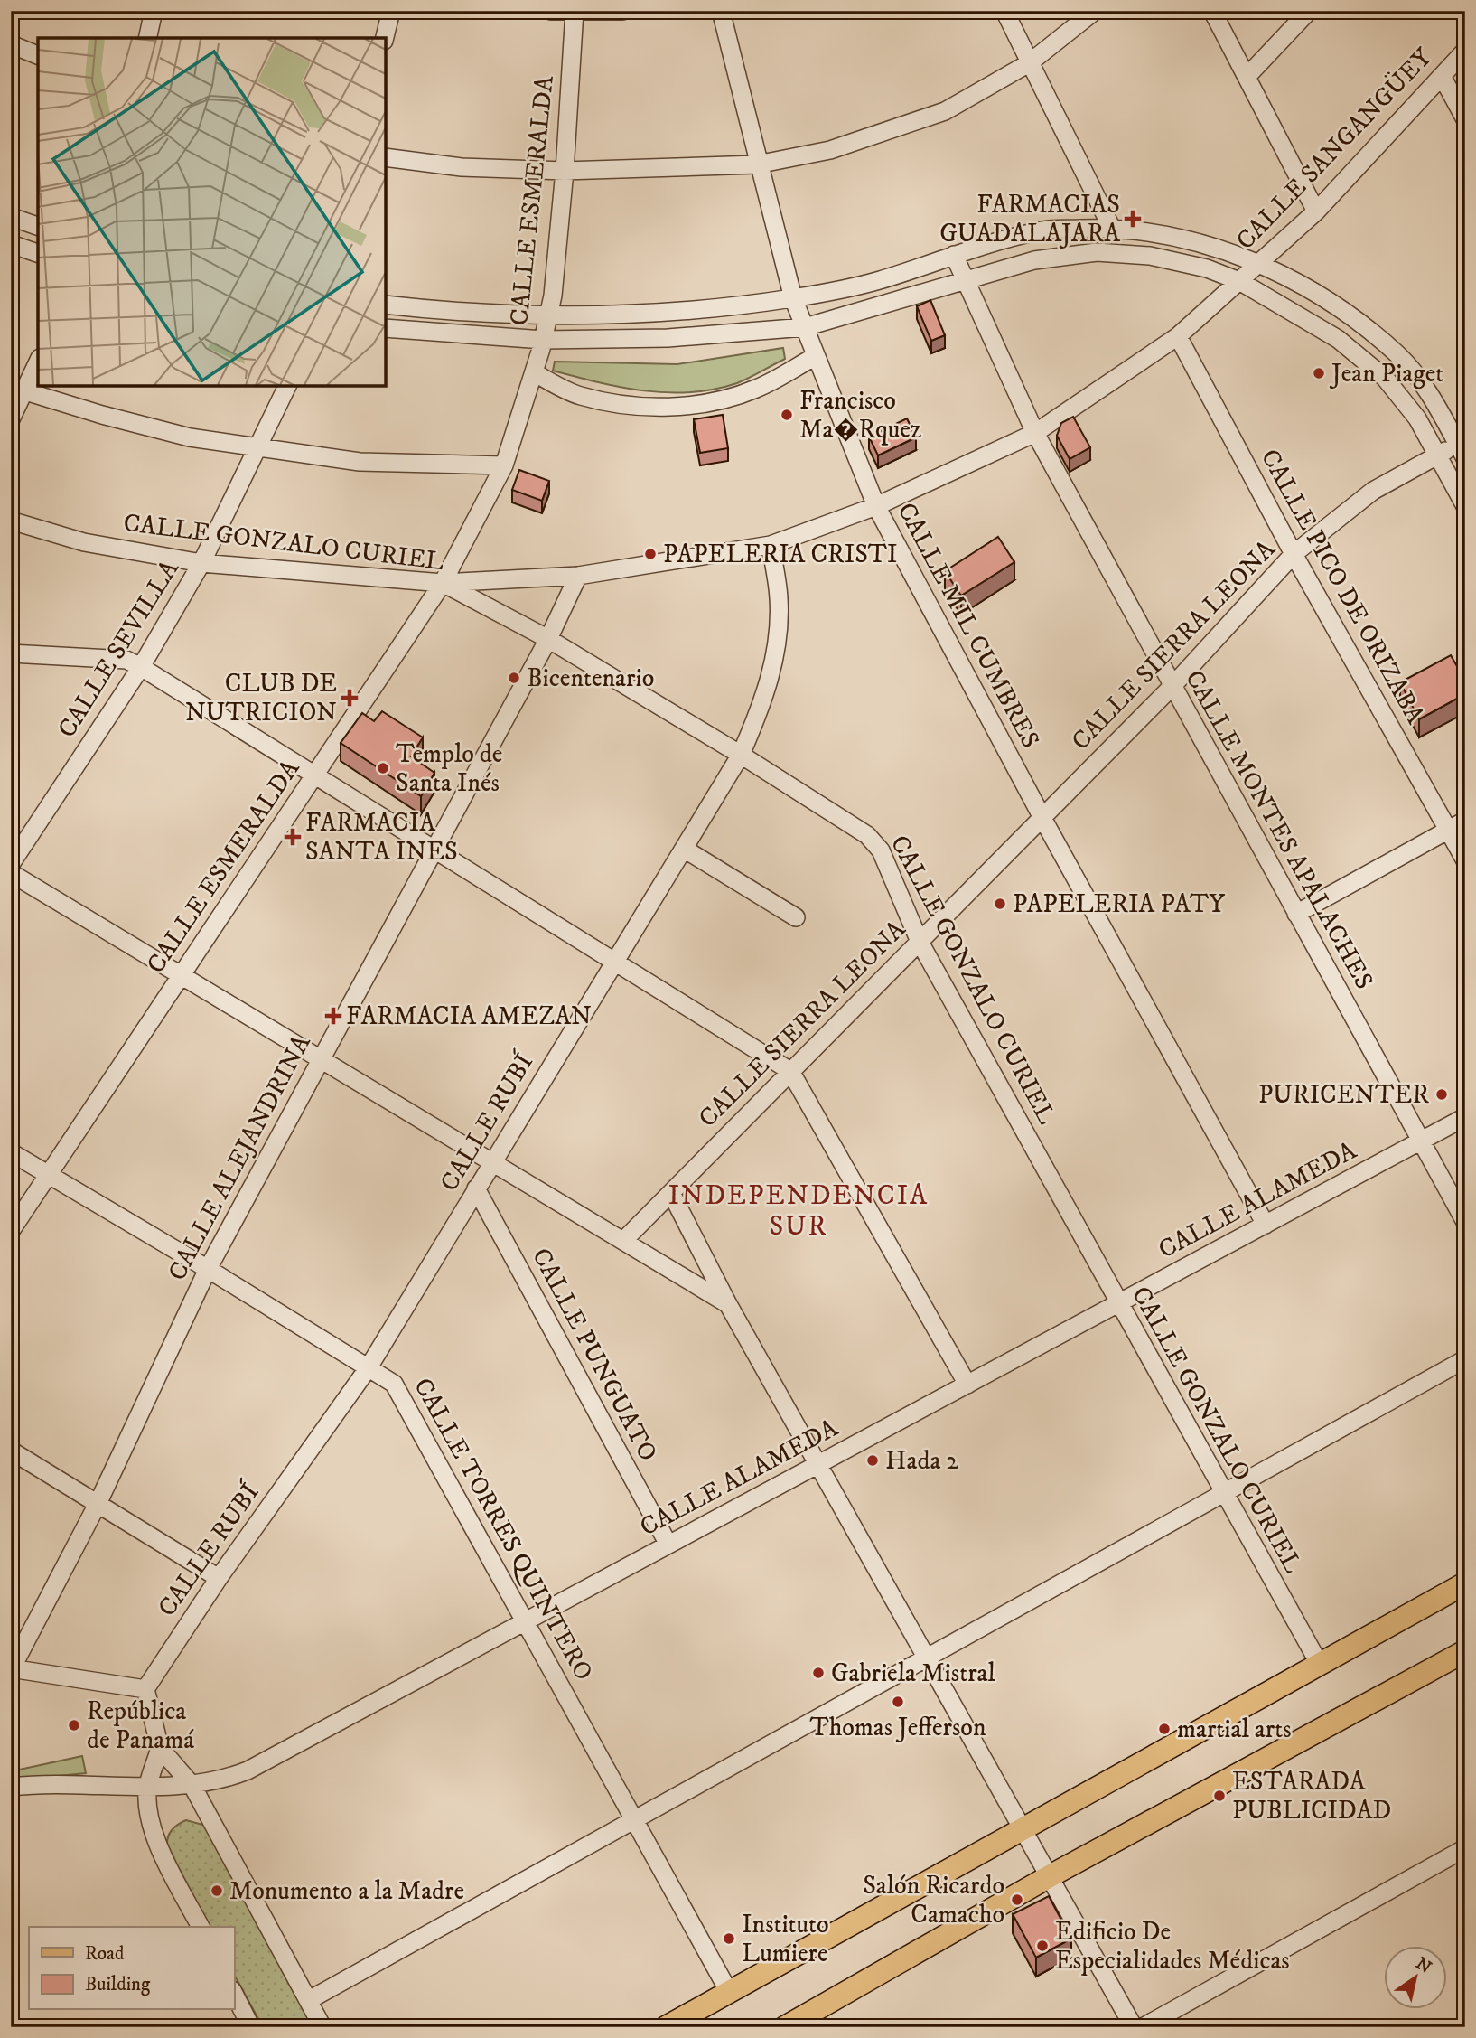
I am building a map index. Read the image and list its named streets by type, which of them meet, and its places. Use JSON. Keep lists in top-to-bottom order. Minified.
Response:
{"streets":{"street":["CALLE SANGANGÜEY","CALLE ESMERALDA","CALLE GONZALO CURIEL","CALLE PICO DE ORIZABA","CALLE MIL CUMBRES","CALLE SIERRA LEONA","CALLE SEVILLA","CALLE MONTES APALACHES","CALLE RUBÍ","CALLE ALEJANDRINA","CALLE ALAMEDA","CALLE PUNGUATO","CALLE TORRES QUINTERO"]},"crossings":[["CALLE SANGANGÜEY","CALLE ESMERALDA"],["CALLE SANGANGÜEY","CALLE GONZALO CURIEL"],["CALLE SANGANGÜEY","CALLE PICO DE ORIZABA"],["CALLE SANGANGÜEY","CALLE MIL CUMBRES"],["CALLE SANGANGÜEY","CALLE MONTES APALACHES"],["CALLE SANGANGÜEY","CALLE RUBÍ"],["CALLE SANGANGÜEY","CALLE ALEJANDRINA"],["CALLE ESMERALDA","CALLE GONZALO CURIEL"],["CALLE ESMERALDA","CALLE TORRES QUINTERO"],["CALLE GONZALO CURIEL","CALLE SIERRA LEONA"],["CALLE GONZALO CURIEL","CALLE SEVILLA"],["CALLE GONZALO CURIEL","CALLE RUBÍ"],["CALLE GONZALO CURIEL","CALLE ALEJANDRINA"],["CALLE GONZALO CURIEL","CALLE ALAMEDA"],["CALLE PICO DE ORIZABA","CALLE SIERRA LEONA"],["CALLE MIL CUMBRES","CALLE SIERRA LEONA"],["CALLE MIL CUMBRES","CALLE ALAMEDA"],["CALLE SIERRA LEONA","CALLE MONTES APALACHES"],["CALLE MONTES APALACHES","CALLE ALAMEDA"],["CALLE RUBÍ","CALLE PUNGUATO"],["CALLE RUBÍ","CALLE TORRES QUINTERO"],["CALLE ALEJANDRINA","CALLE TORRES QUINTERO"],["CALLE ALAMEDA","CALLE PUNGUATO"],["CALLE ALAMEDA","CALLE TORRES QUINTERO"]],"districts":["INDEPENDENCIA SUR"],"places":{"health":["FARMACIAS GUADALAJARA","CLUB DE NUTRICION","FARMACIA SANTA INES","FARMACIA AMEZAN"],"other":["Jean Piaget","Francisco Ma�Rquez","PAPELERIA CRISTI","Bicentenario","Templo de Santa Inés","PAPELERIA PATY","PURICENTER","Hada 2","Gabriela Mistral","Thomas Jefferson","República de Panamá","martial arts","ESTARADA PUBLICIDAD","Monumento a la Madre","Salón Ricardo Camacho","Instituto Lumiere","Edificio De Especialidades Médicas"]},"legend":["Road","Building"],"north":"top right"}
